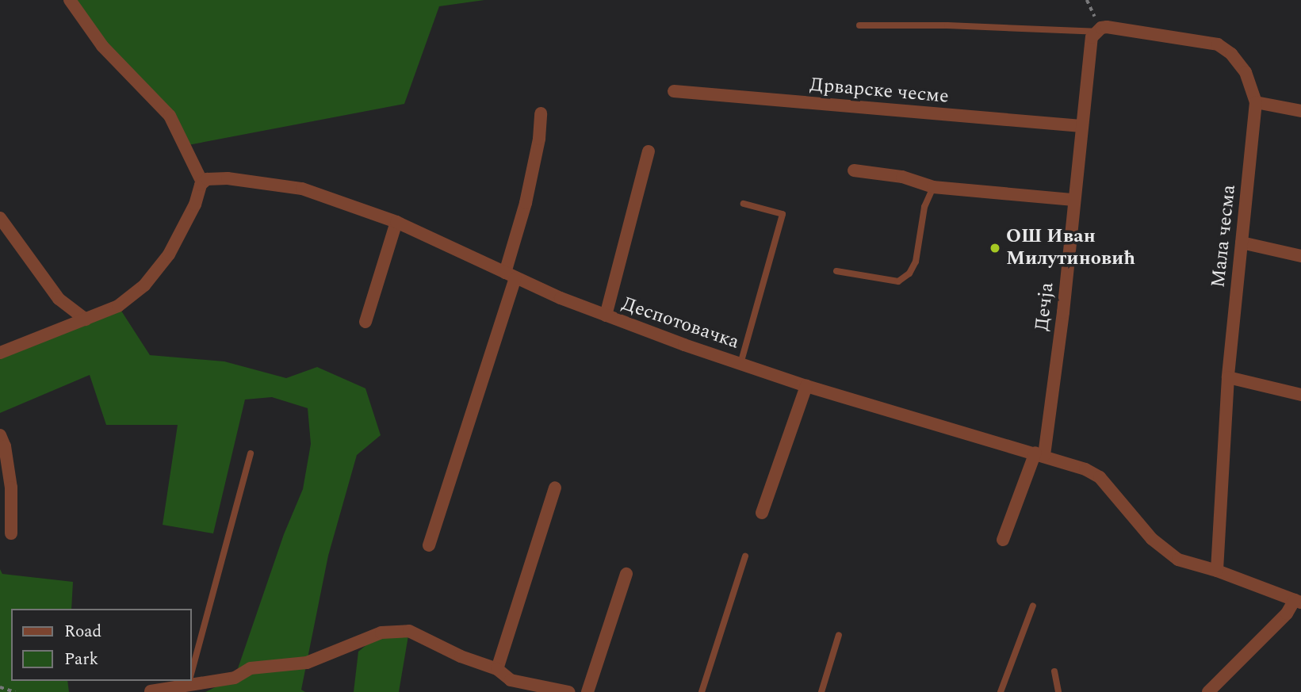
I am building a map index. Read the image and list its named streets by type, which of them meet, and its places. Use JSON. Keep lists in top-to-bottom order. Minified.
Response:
{"streets":{"street":["Дрварске чесме","Мала чесма","Дечја","Деспотовачка"]},"crossings":[["Дрварске чесме","Дечја"],["Мала чесма","Дечја"],["Мала чесма","Деспотовачка"],["Дечја","Деспотовачка"]],"places":["ОШ Иван Милутиновић"],"legend":["Road","Park"]}
